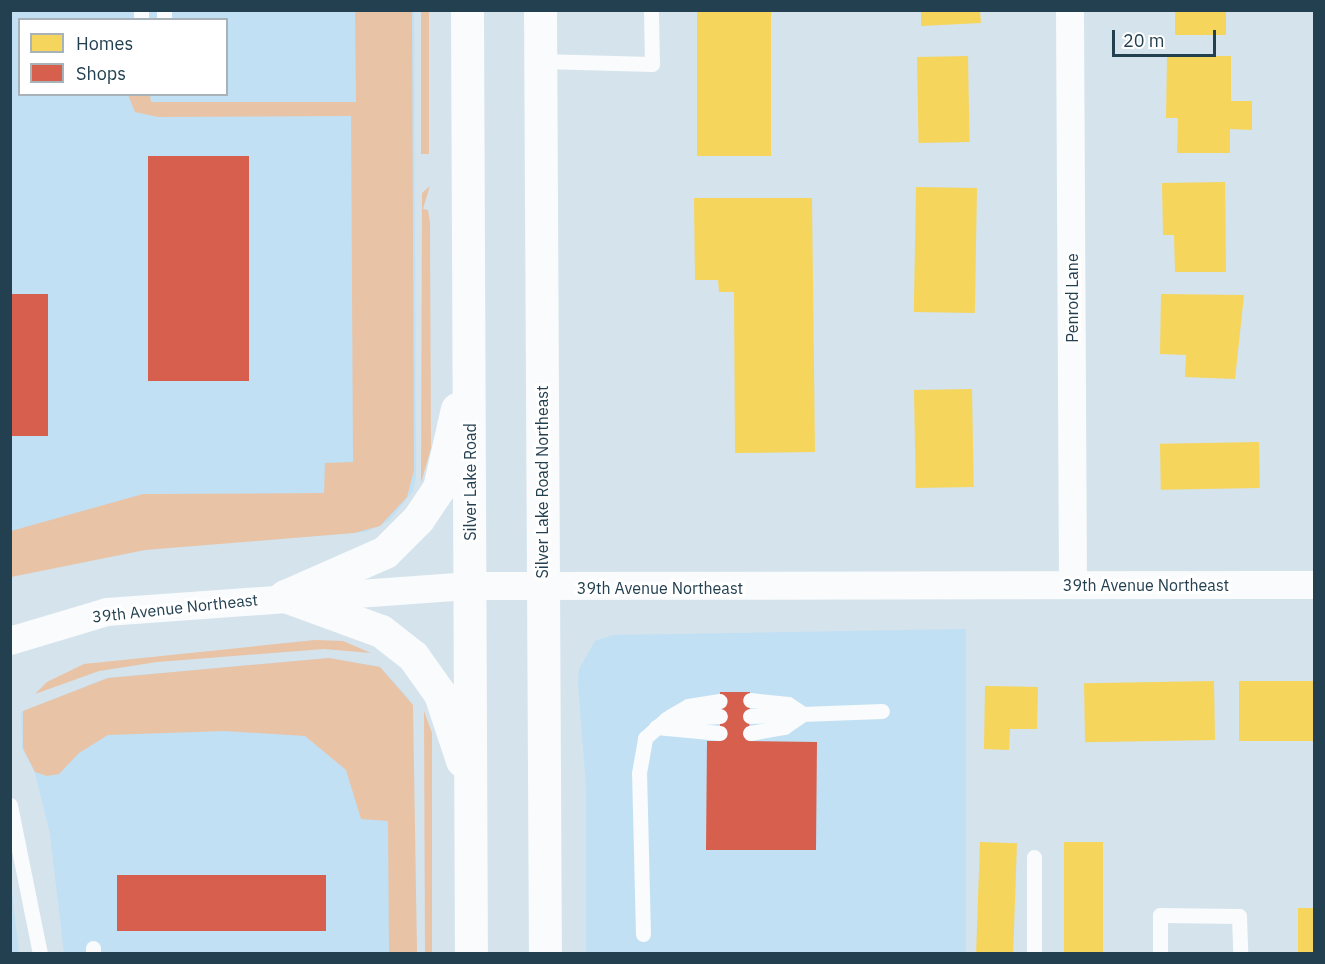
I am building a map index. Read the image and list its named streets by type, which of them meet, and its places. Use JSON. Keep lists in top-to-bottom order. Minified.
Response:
{"streets":{"main road":["Silver Lake Road","Silver Lake Road Northeast"],"street":["Penrod Lane","39th Avenue Northeast"]},"crossings":[["Penrod Lane","39th Avenue Northeast"],["Silver Lake Road","39th Avenue Northeast"],["Silver Lake Road Northeast","39th Avenue Northeast"]],"legend":["Homes","Shops"],"scale_bar":"20 m"}
